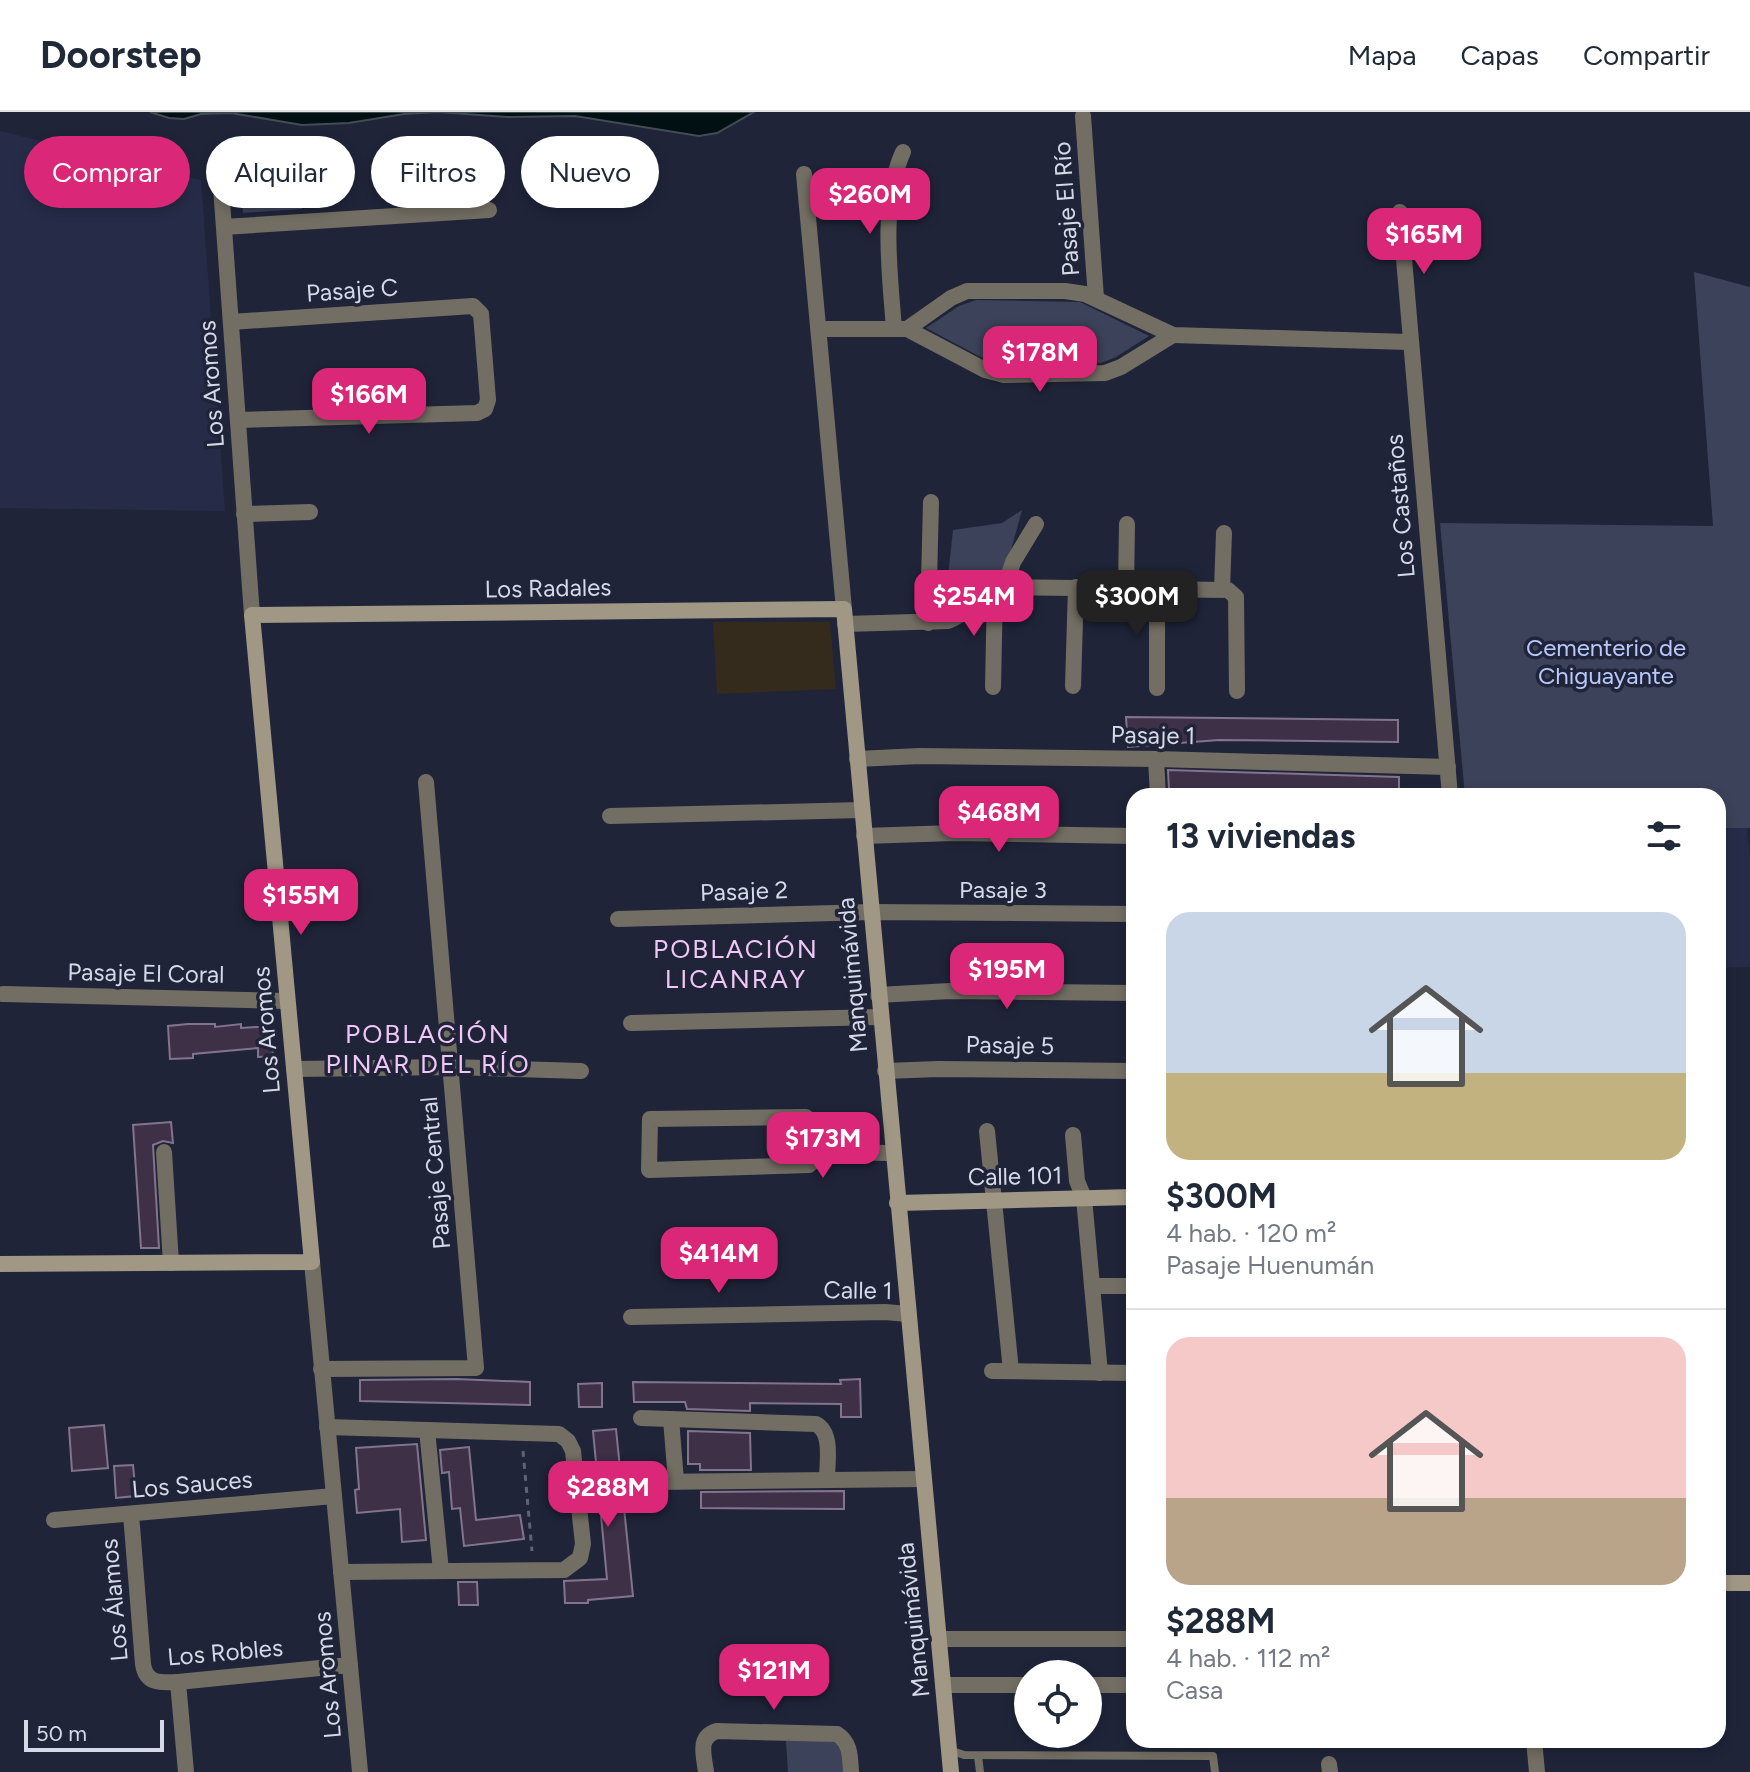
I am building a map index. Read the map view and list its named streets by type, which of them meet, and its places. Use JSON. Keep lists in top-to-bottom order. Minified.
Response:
{"streets":{"street":["Pasaje El Río","Pasaje C","Los Aromos","Los Castaños","Los Radales","Pasaje 1","Pasaje 3","Pasaje 2","Pasaje El Coral","Manquimávida","Pasaje 5","Pasaje Central","Calle 101","Calle 1","Los Sauces","Los Álamos","Los Robles"]},"crossings":[["Pasaje C","Los Aromos"],["Los Aromos","Los Radales"],["Los Aromos","Pasaje El Coral"],["Los Aromos","Pasaje Central"],["Los Aromos","Los Sauces"],["Los Aromos","Los Robles"],["Los Castaños","Pasaje 1"],["Los Radales","Manquimávida"],["Pasaje 1","Manquimávida"],["Pasaje 3","Pasaje 2"],["Pasaje 3","Manquimávida"],["Pasaje 2","Manquimávida"],["Manquimávida","Pasaje 5"],["Manquimávida","Calle 101"],["Manquimávida","Calle 1"],["Los Sauces","Los Álamos"],["Los Álamos","Los Robles"]],"districts":["POBLACIÓN LICANRAY","POBLACIÓN PINAR DEL RÍO"],"parks":["Cementerio de Chiguayante"],"scale_bar":"50 m","page":{"header":"Doorstep","nav":["Mapa","Capas","Compartir"],"chip":["Comprar","Alquilar","Filtros","Nuevo"],"price":["$260M","$165M","$178M","$166M","$254M","$300M","$468M","$155M","$195M","$173M","$414M","$288M","$121M"],"heading":"13 viviendas","list":[{"name":"$300M","note":"4 hab. · 120 m² · Pasaje Huenumán"},{"name":"$288M","note":"4 hab. · 112 m² · Casa"}],"scale":"50 m"}}
